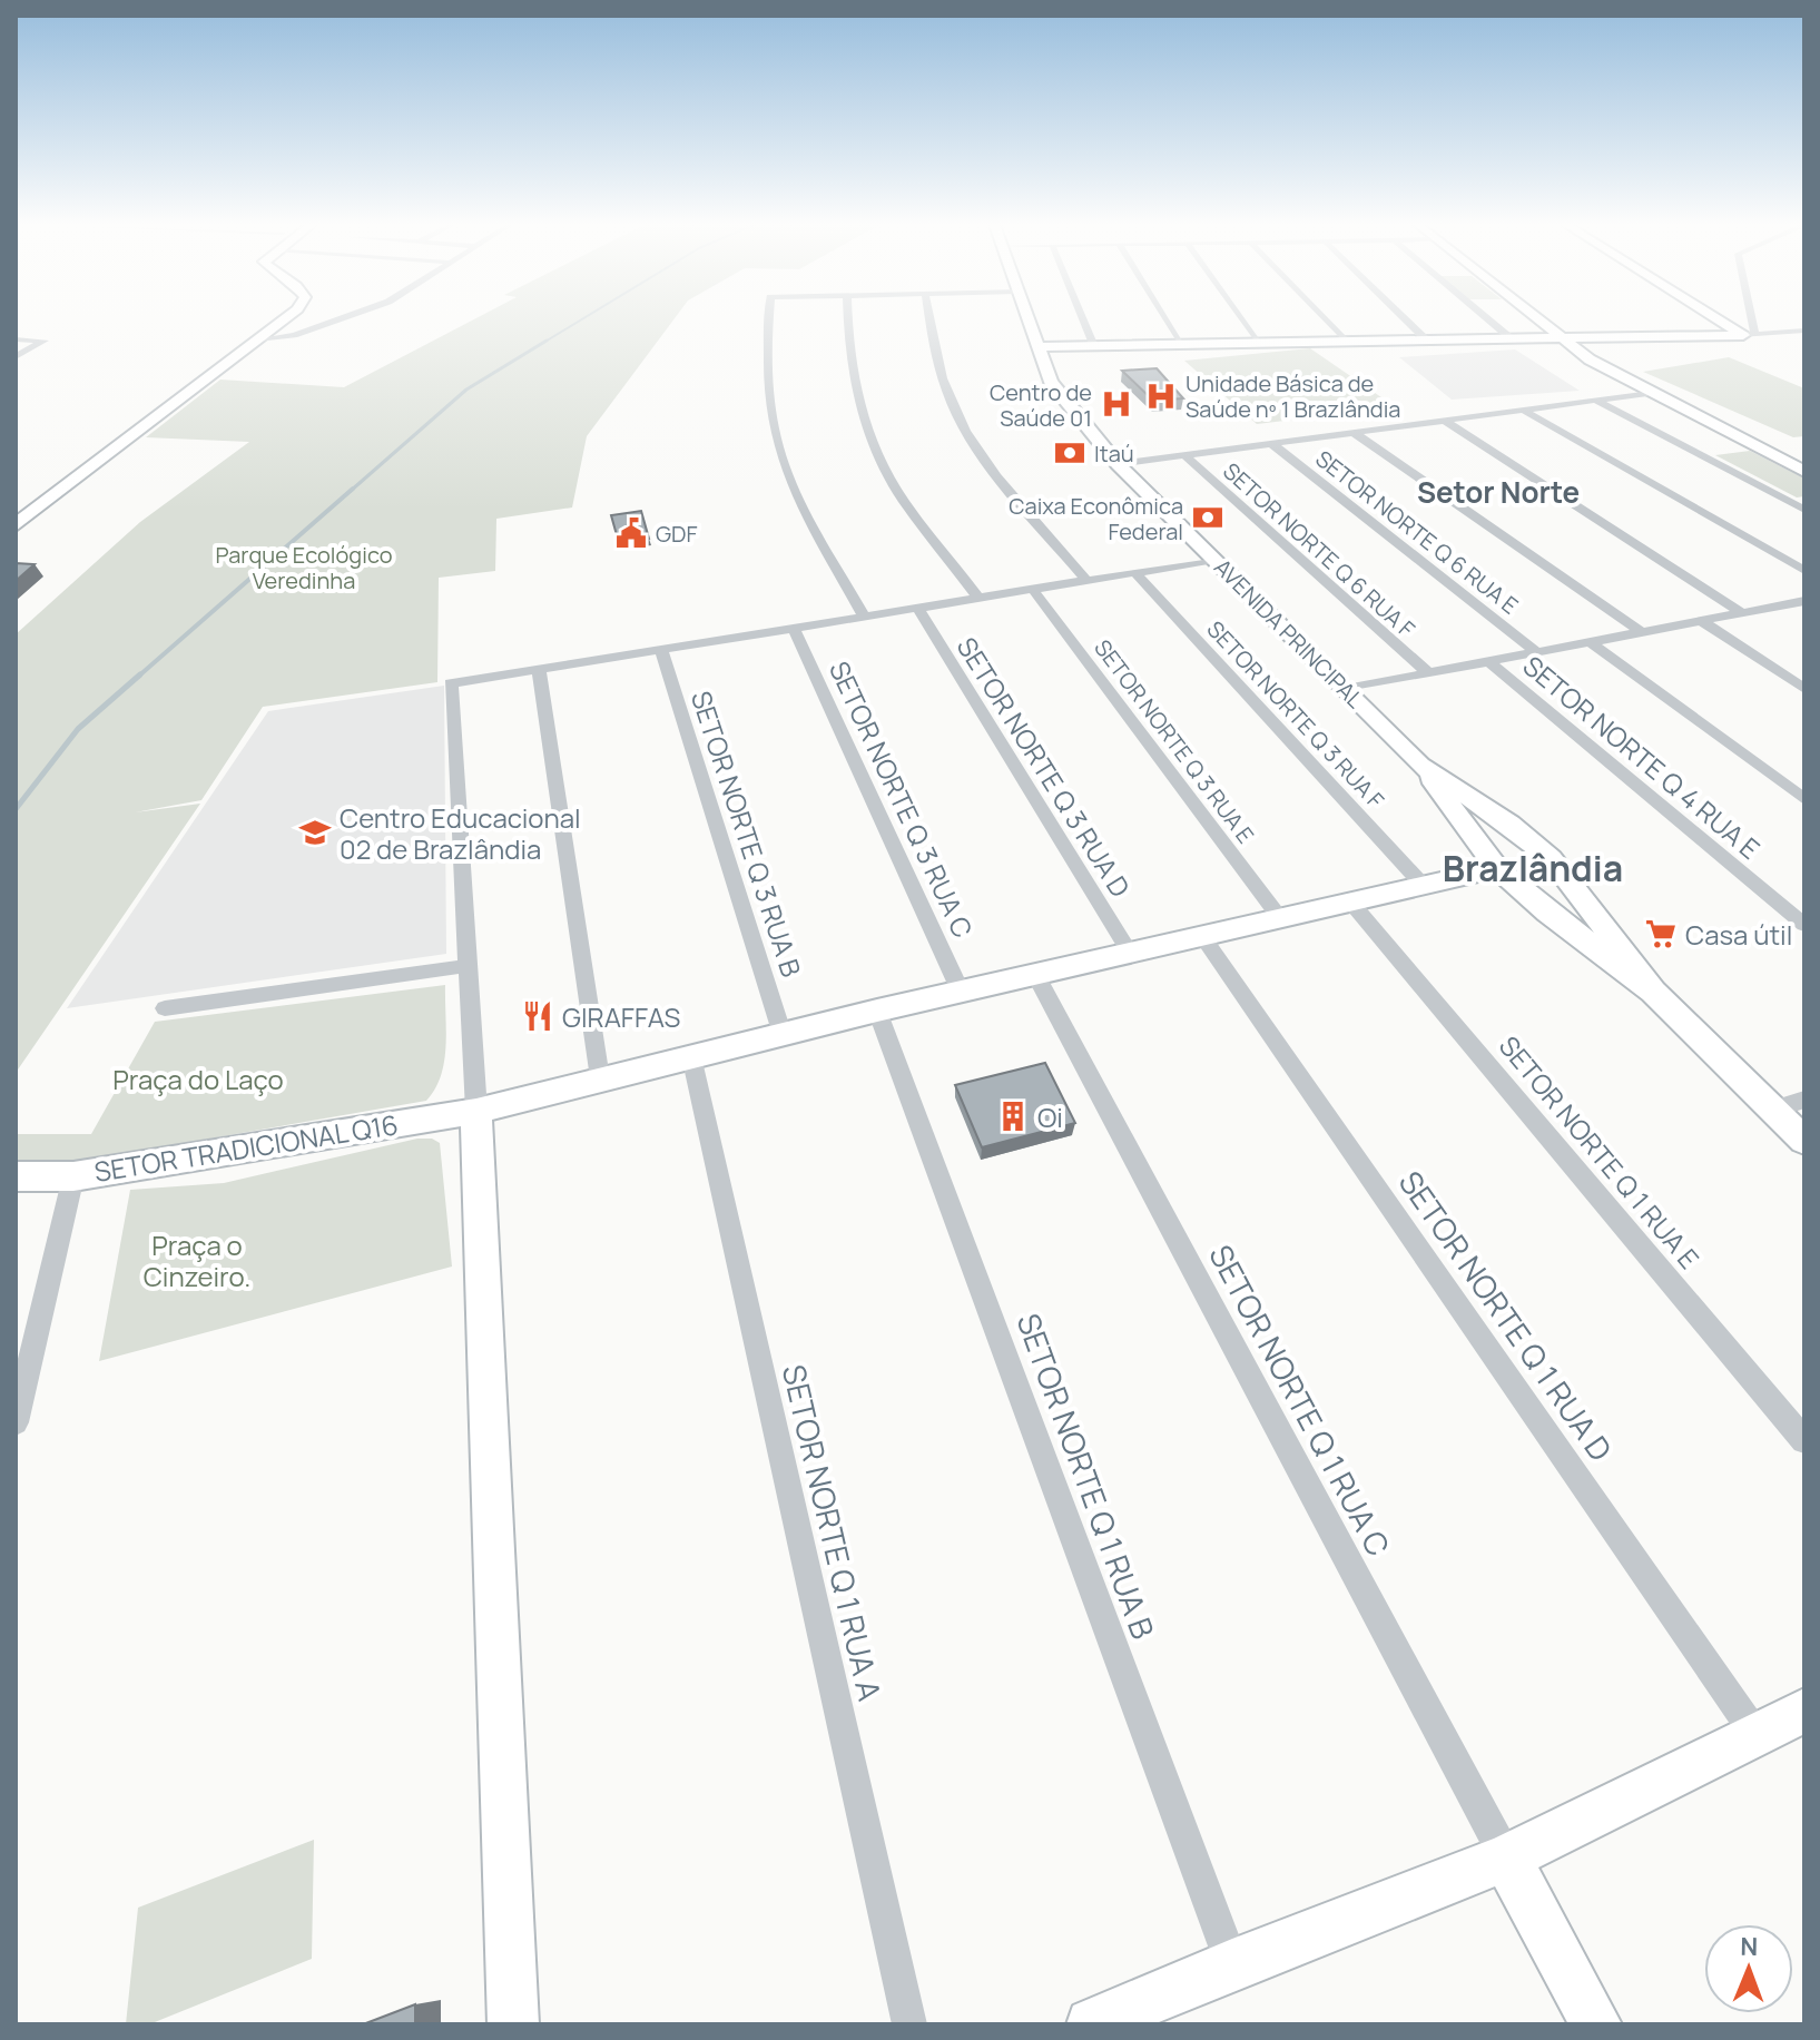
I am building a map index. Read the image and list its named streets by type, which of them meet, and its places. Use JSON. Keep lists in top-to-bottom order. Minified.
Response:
{"streets":{"street":["SETOR NORTE Q 6 RUA E","SETOR NORTE Q 6 RUA F","AVENIDA PRINCIPAL","SETOR NORTE Q 3 RUA F","SETOR NORTE Q 3 RUA E","SETOR NORTE Q 4 RUA E","SETOR NORTE Q 3 RUA D","SETOR NORTE Q 3 RUA C","SETOR NORTE Q 3 RUA B","SETOR TRADICIONAL Q16","SETOR NORTE Q 1 RUA E","SETOR NORTE Q 1 RUA D","SETOR NORTE Q 1 RUA C","SETOR NORTE Q 1 RUA B","SETOR NORTE Q 1 RUA A"]},"crossings":[["SETOR NORTE Q 3 RUA F","SETOR TRADICIONAL Q16"],["SETOR NORTE Q 3 RUA E","SETOR TRADICIONAL Q16"],["SETOR NORTE Q 3 RUA D","SETOR TRADICIONAL Q16"],["SETOR NORTE Q 3 RUA C","SETOR TRADICIONAL Q16"],["SETOR NORTE Q 3 RUA B","SETOR TRADICIONAL Q16"],["SETOR TRADICIONAL Q16","SETOR NORTE Q 1 RUA E"],["SETOR TRADICIONAL Q16","SETOR NORTE Q 1 RUA D"],["SETOR TRADICIONAL Q16","SETOR NORTE Q 1 RUA C"],["SETOR TRADICIONAL Q16","SETOR NORTE Q 1 RUA B"],["SETOR TRADICIONAL Q16","SETOR NORTE Q 1 RUA A"]],"districts":["Setor Norte","Brazlândia"],"parks":["Parque Ecológico Veredinha","Praça do Laço","Praça o Cinzeiro."],"places":{"hospital":["Unidade Básica de Saúde nº 1 Brazlândia","Centro de Saúde 01"],"bank":["Itaú","Caixa Econômica Federal"],"public building":["GDF"],"school or university":["Centro Educacional 02 de Brazlândia"],"supermarket":["Casa útil"],"restaurant":["GIRAFFAS"],"building":["Oi"]},"north":"top"}
